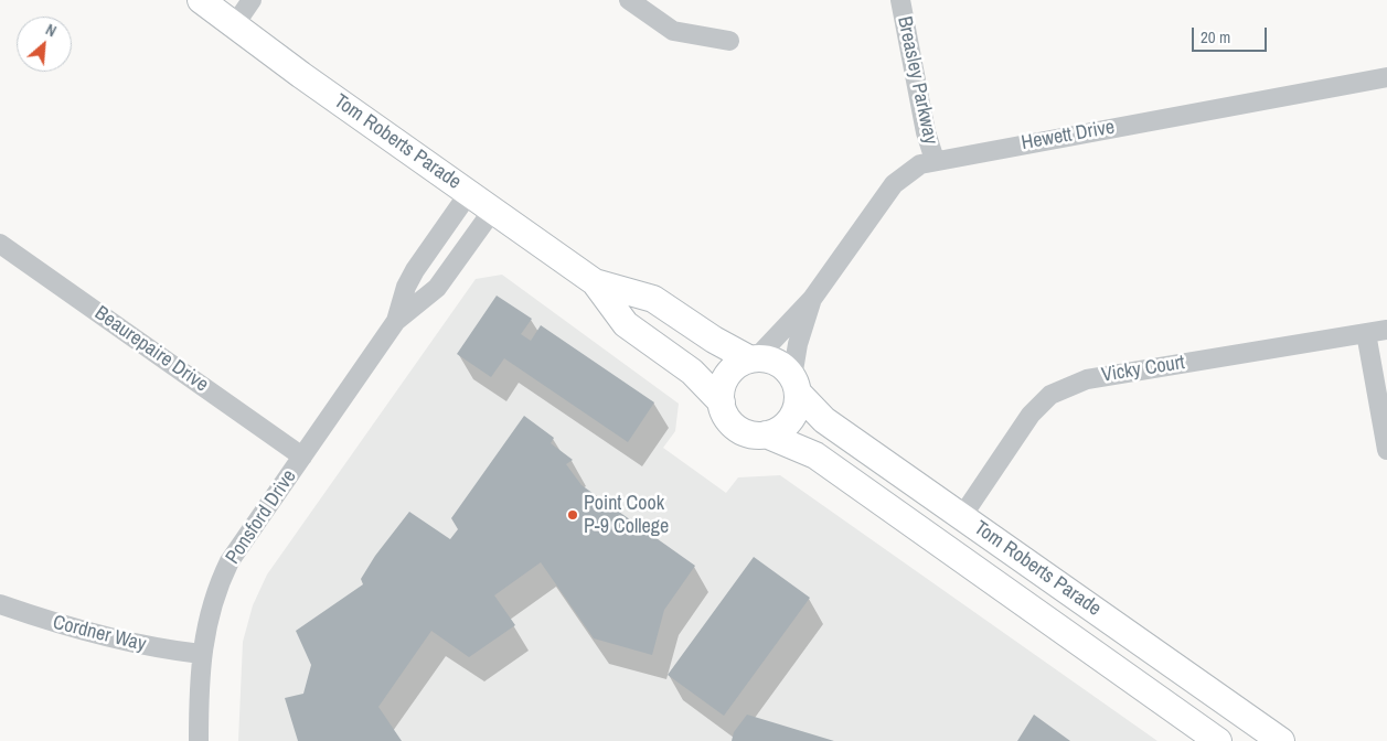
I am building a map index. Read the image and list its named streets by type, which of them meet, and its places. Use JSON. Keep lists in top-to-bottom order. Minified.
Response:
{"streets":{"street":["Breasley Parkway","Hewett Drive","Tom Roberts Parade","Beaurepaire Drive","Vicky Court","Ponsford Drive","Cordner Way"]},"crossings":[["Breasley Parkway","Hewett Drive"],["Hewett Drive","Tom Roberts Parade"],["Tom Roberts Parade","Vicky Court"],["Tom Roberts Parade","Ponsford Drive"],["Beaurepaire Drive","Ponsford Drive"],["Ponsford Drive","Cordner Way"]],"places":["Point Cook P-9 College"],"scale_bar":"20 m","north":"top right"}
